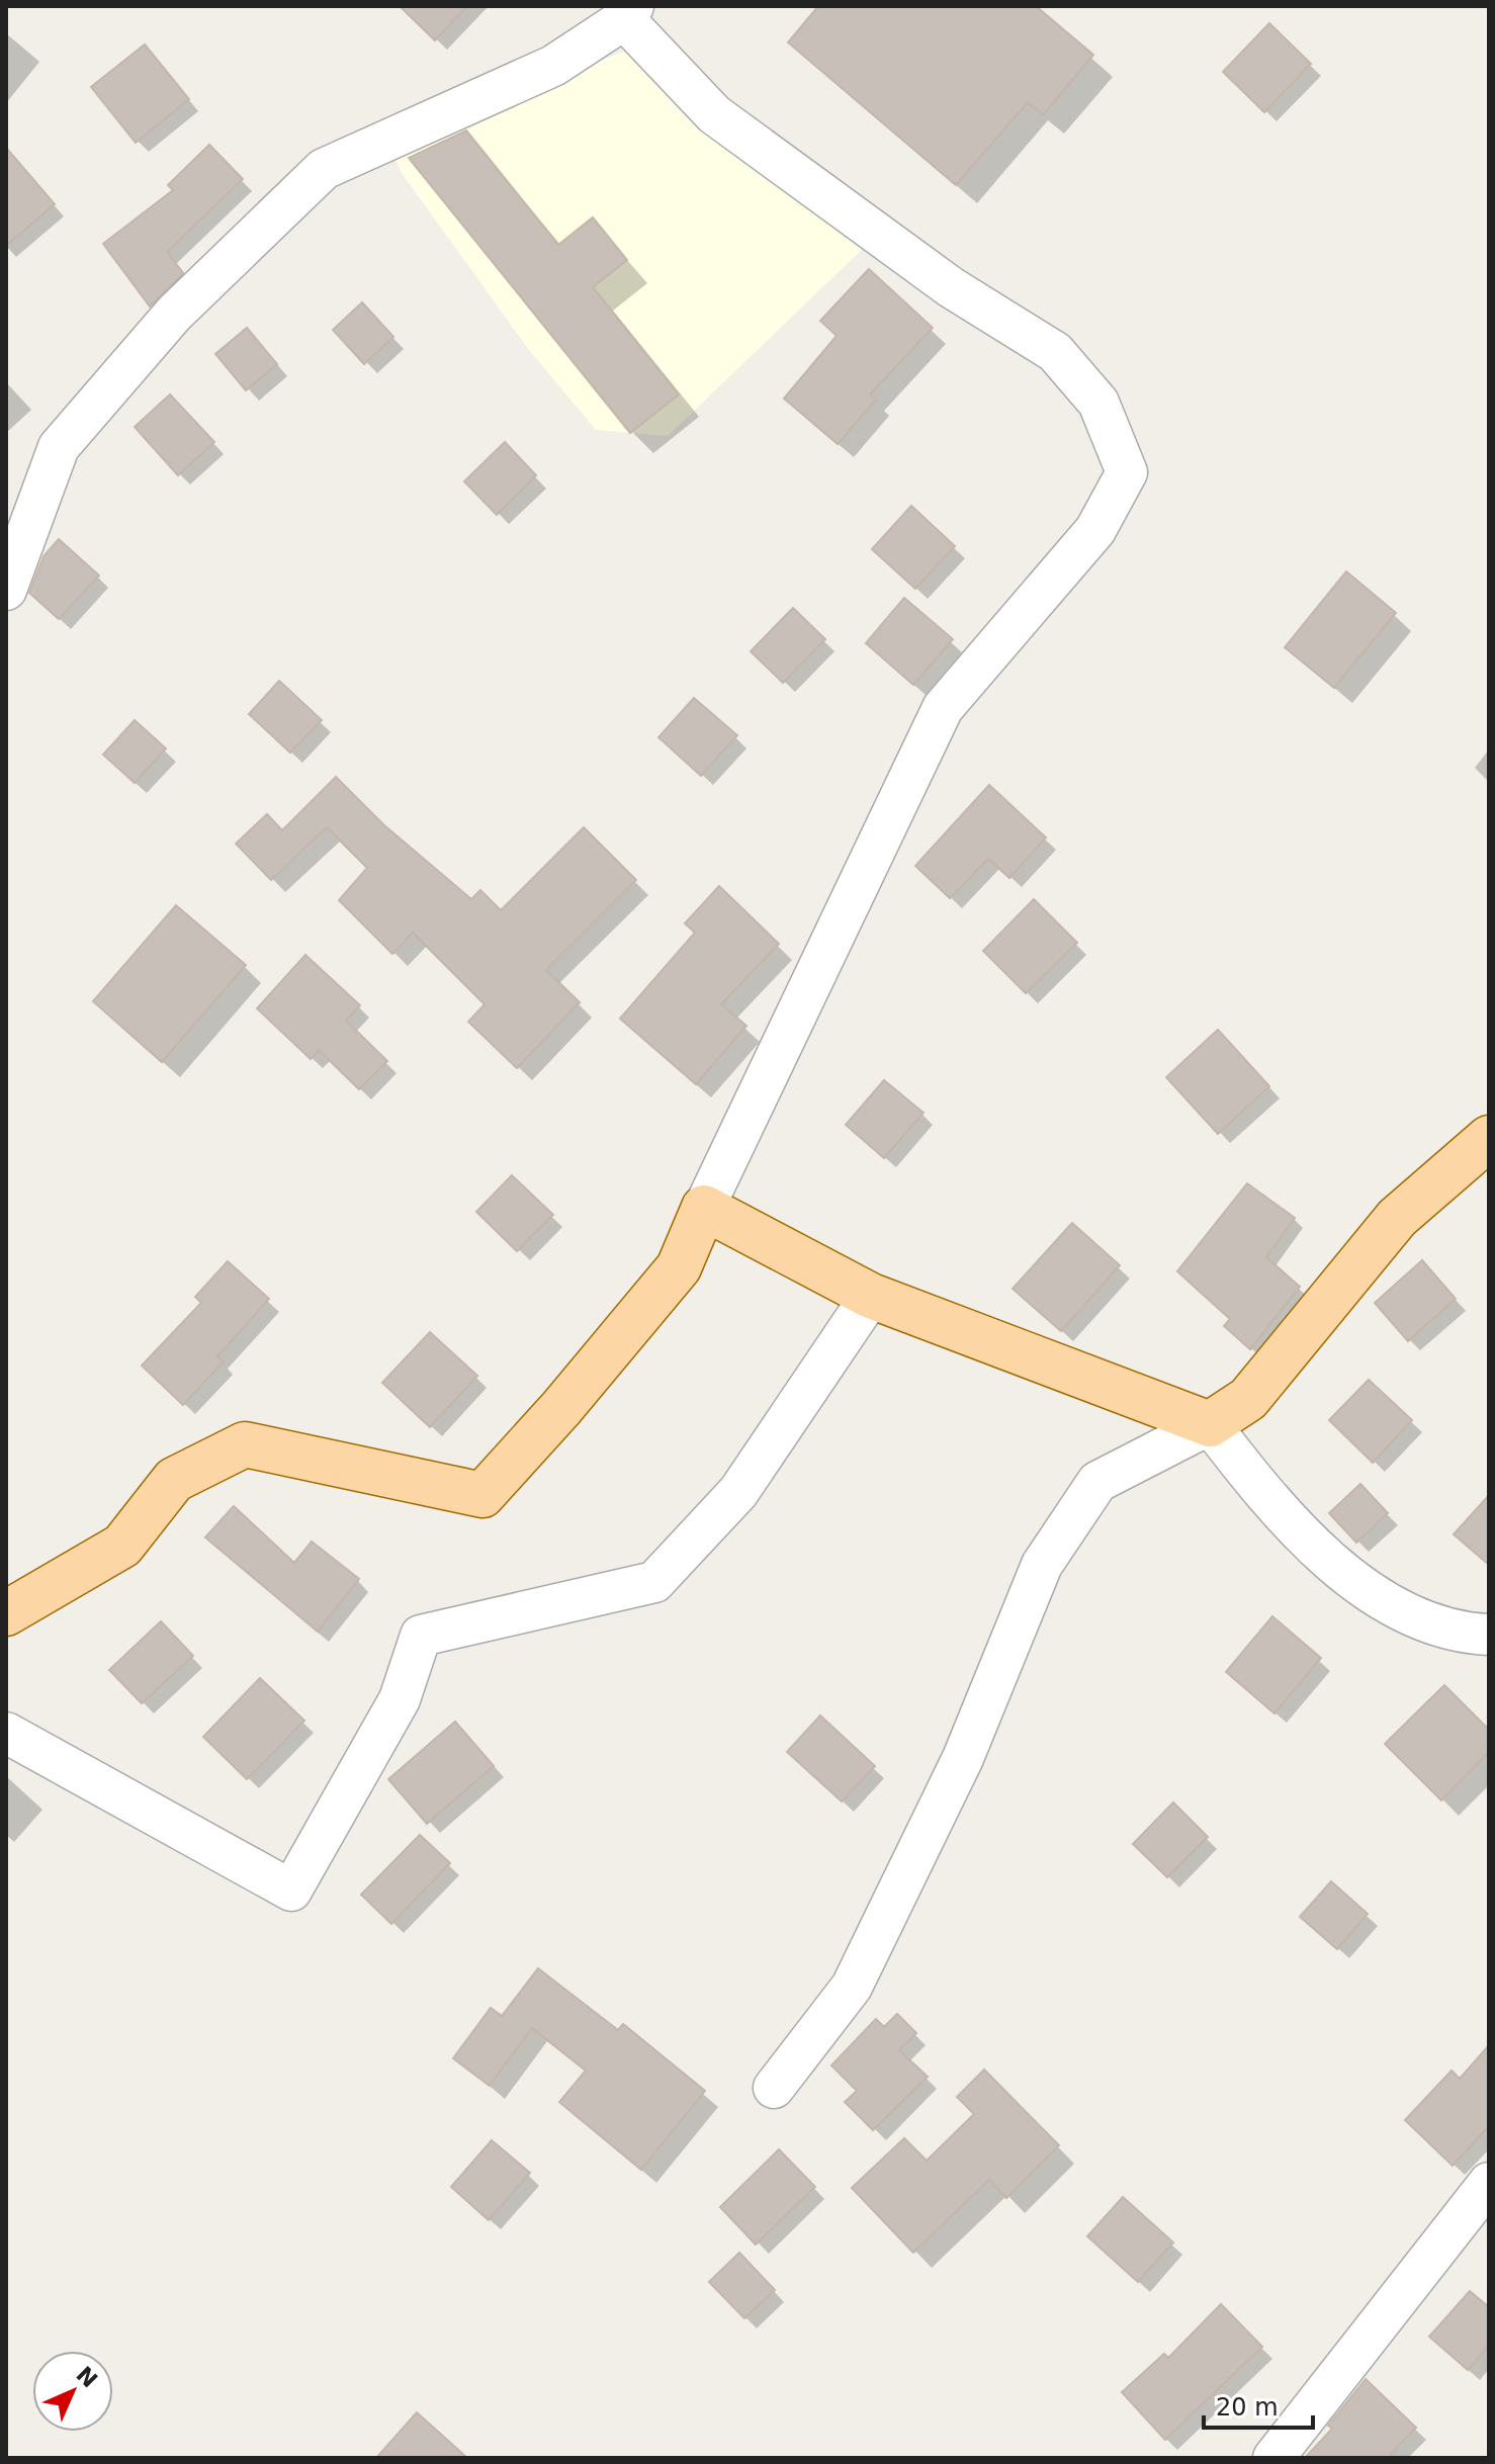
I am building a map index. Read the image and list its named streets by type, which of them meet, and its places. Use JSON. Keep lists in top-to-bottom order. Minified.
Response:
{"scale_bar":"20 m","north":"top right"}
